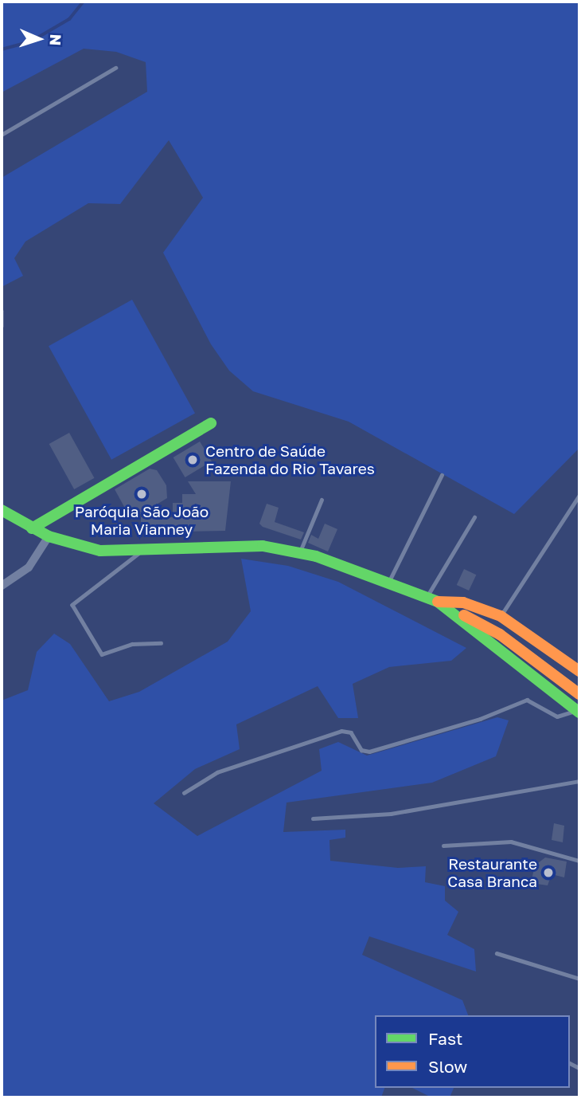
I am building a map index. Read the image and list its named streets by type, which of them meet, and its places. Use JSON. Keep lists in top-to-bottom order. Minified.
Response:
{"places":["Centro de Saúde Fazenda do Rio Tavares","Paróquia São João Maria Vianney","Restaurante Casa Branca"],"legend":["Fast","Slow"],"north":"right"}
